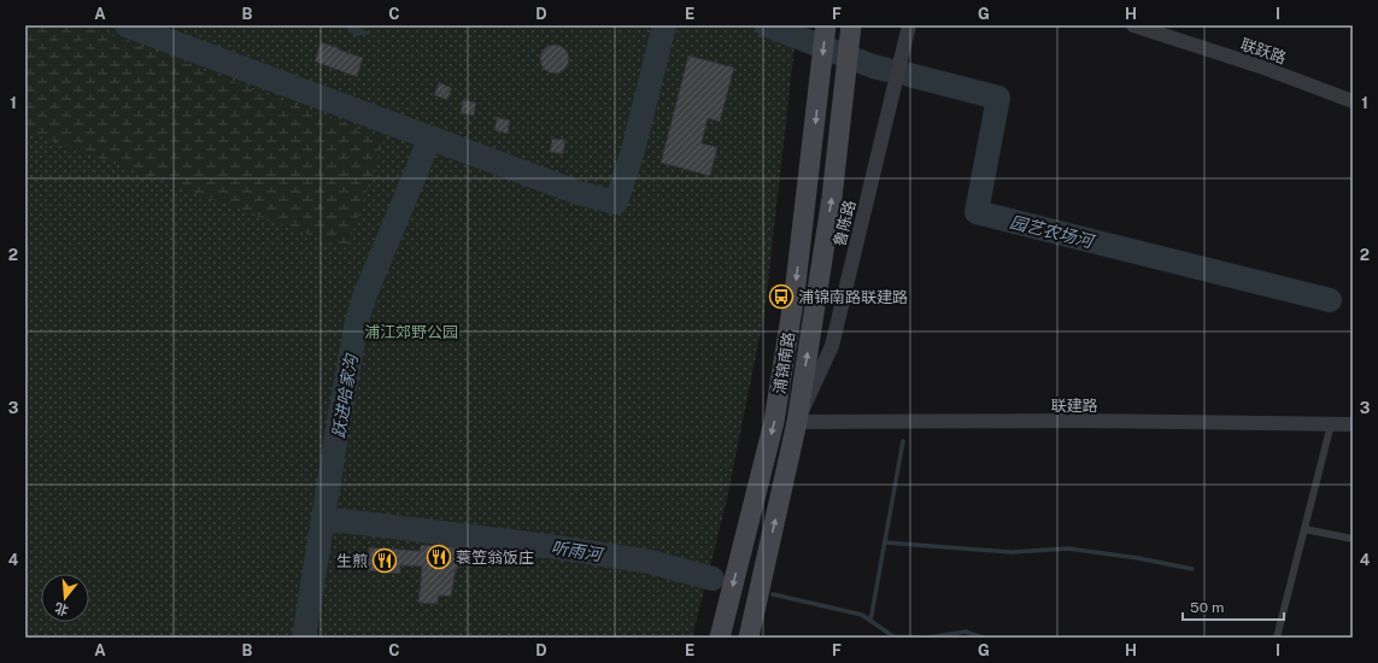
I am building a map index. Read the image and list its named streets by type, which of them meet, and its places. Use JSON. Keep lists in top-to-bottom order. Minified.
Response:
{"streets":{"main road":["浦锦南路"],"street":["联跃路","鲁陈路","联建路"]},"crossings":[["鲁陈路","浦锦南路"],["鲁陈路","联建路"],["浦锦南路","联建路"]],"water":["园艺农场河","跃进哈家沟","听雨河"],"parks":["浦江郊野公园"],"places":{"bus stop":["浦锦南路联建路"],"restaurant":["蓑笠翁饭庄","生煎"]},"scale_bar":"50 m","north":"bottom","grid":{"columns":["A","B","C","D","E","F","G","H","I"],"rows":["1","2","3","4"]}}
